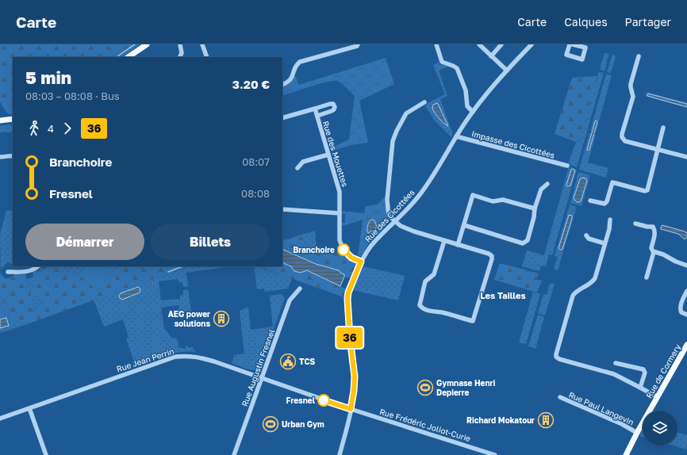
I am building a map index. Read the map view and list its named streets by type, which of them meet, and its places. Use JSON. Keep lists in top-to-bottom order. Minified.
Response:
{"streets":{"main road":["Rue de Cormery"],"street":["Impasse des Cicottées","Rue des Mouettes","Rue des Cicottées","Rue Jean Perrin","Rue Augustin Fresnel","Rue Paul Langevin","Rue Frédéric Joliot-Curie"]},"crossings":[["Impasse des Cicottées","Rue des Cicottées"],["Rue des Mouettes","Rue des Cicottées"],["Rue des Cicottées","Rue Jean Perrin"],["Rue des Cicottées","Rue Frédéric Joliot-Curie"],["Rue Jean Perrin","Rue Augustin Fresnel"],["Rue Jean Perrin","Rue Frédéric Joliot-Curie"],["Rue de Cormery","Rue Paul Langevin"]],"districts":["Les Tailles"],"places":{"other":["Branchoire","Fresnel"],"building":["AEG power solutions","Richard Mokatour"],"public building":["TCS"],"sports":["Gymnase Henri Depierre","Urban Gym"]},"lines":["bus line 36"],"page":{"header":"Carte","nav":["Carte","Calques","Partager"],"on_map":"36","heading":["5 min","08:03 – 08:08 · Bus","3.20 €"],"legs":["4","36"],"list":[{"name":"Branchoire","value":"08:07"},{"name":"Fresnel","value":"08:08"}],"buttons":["Démarrer","Billets"]}}
